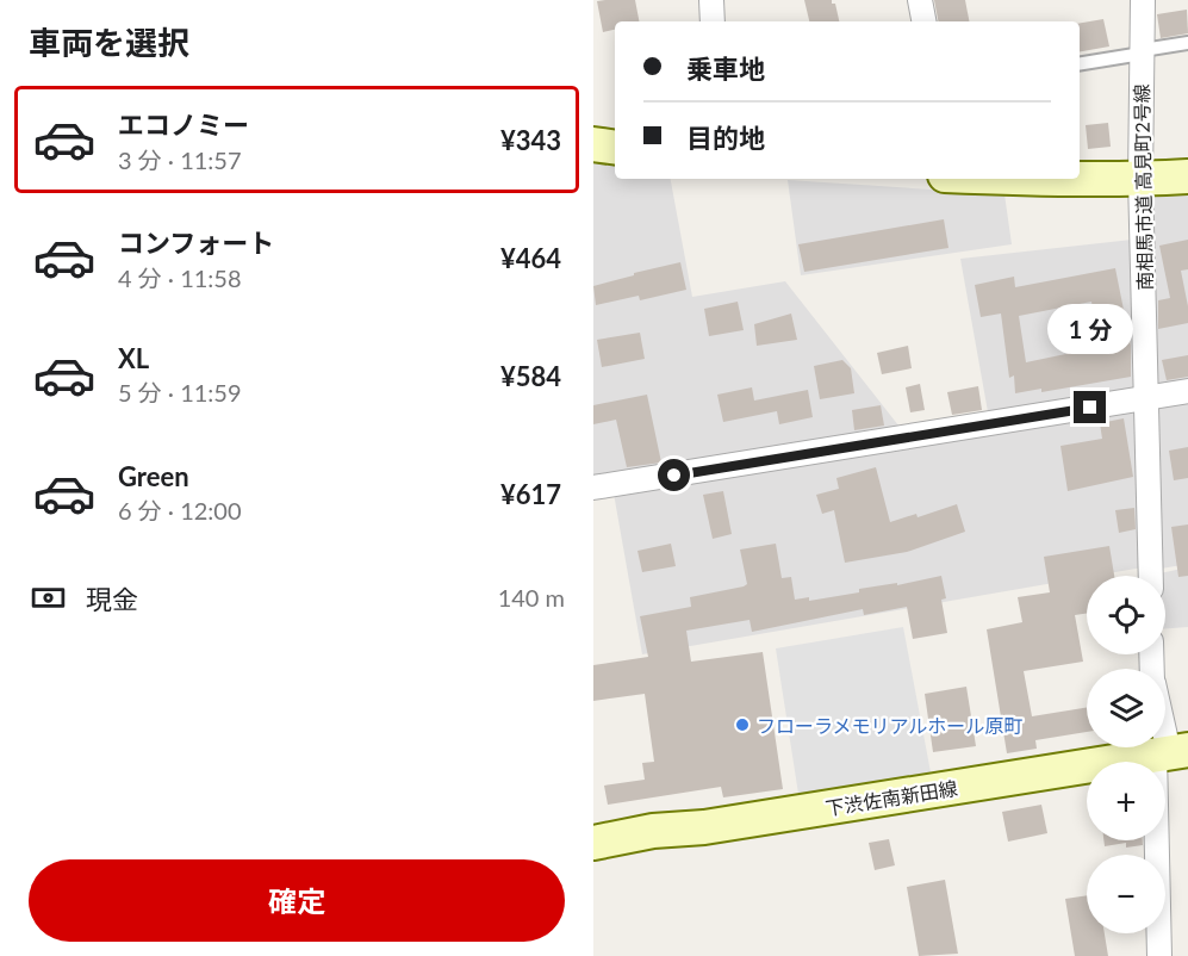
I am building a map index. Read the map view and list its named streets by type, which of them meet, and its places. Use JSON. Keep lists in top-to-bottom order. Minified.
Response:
{"streets":{"main road":["下渋佐南新田線"],"street":["南相馬市道 高見町2号線"]},"places":["フローラメモリアルホール原町"],"page":{"heading":"車両を選択","banner":["乗車地","目的地"],"list":[{"name":"エコノミー","note":"3 分 · 11:57","value":"¥343"},{"name":"コンフォート","note":"4 分 · 11:58","value":"¥464"},{"name":"XL","note":"5 分 · 11:59","value":"¥584"},{"name":"Green","note":"6 分 · 12:00","value":"¥617"}],"bubble":"1 分","pay":["現金","140 m"],"map_buttons":["+","−"],"buttons":"確定"}}
